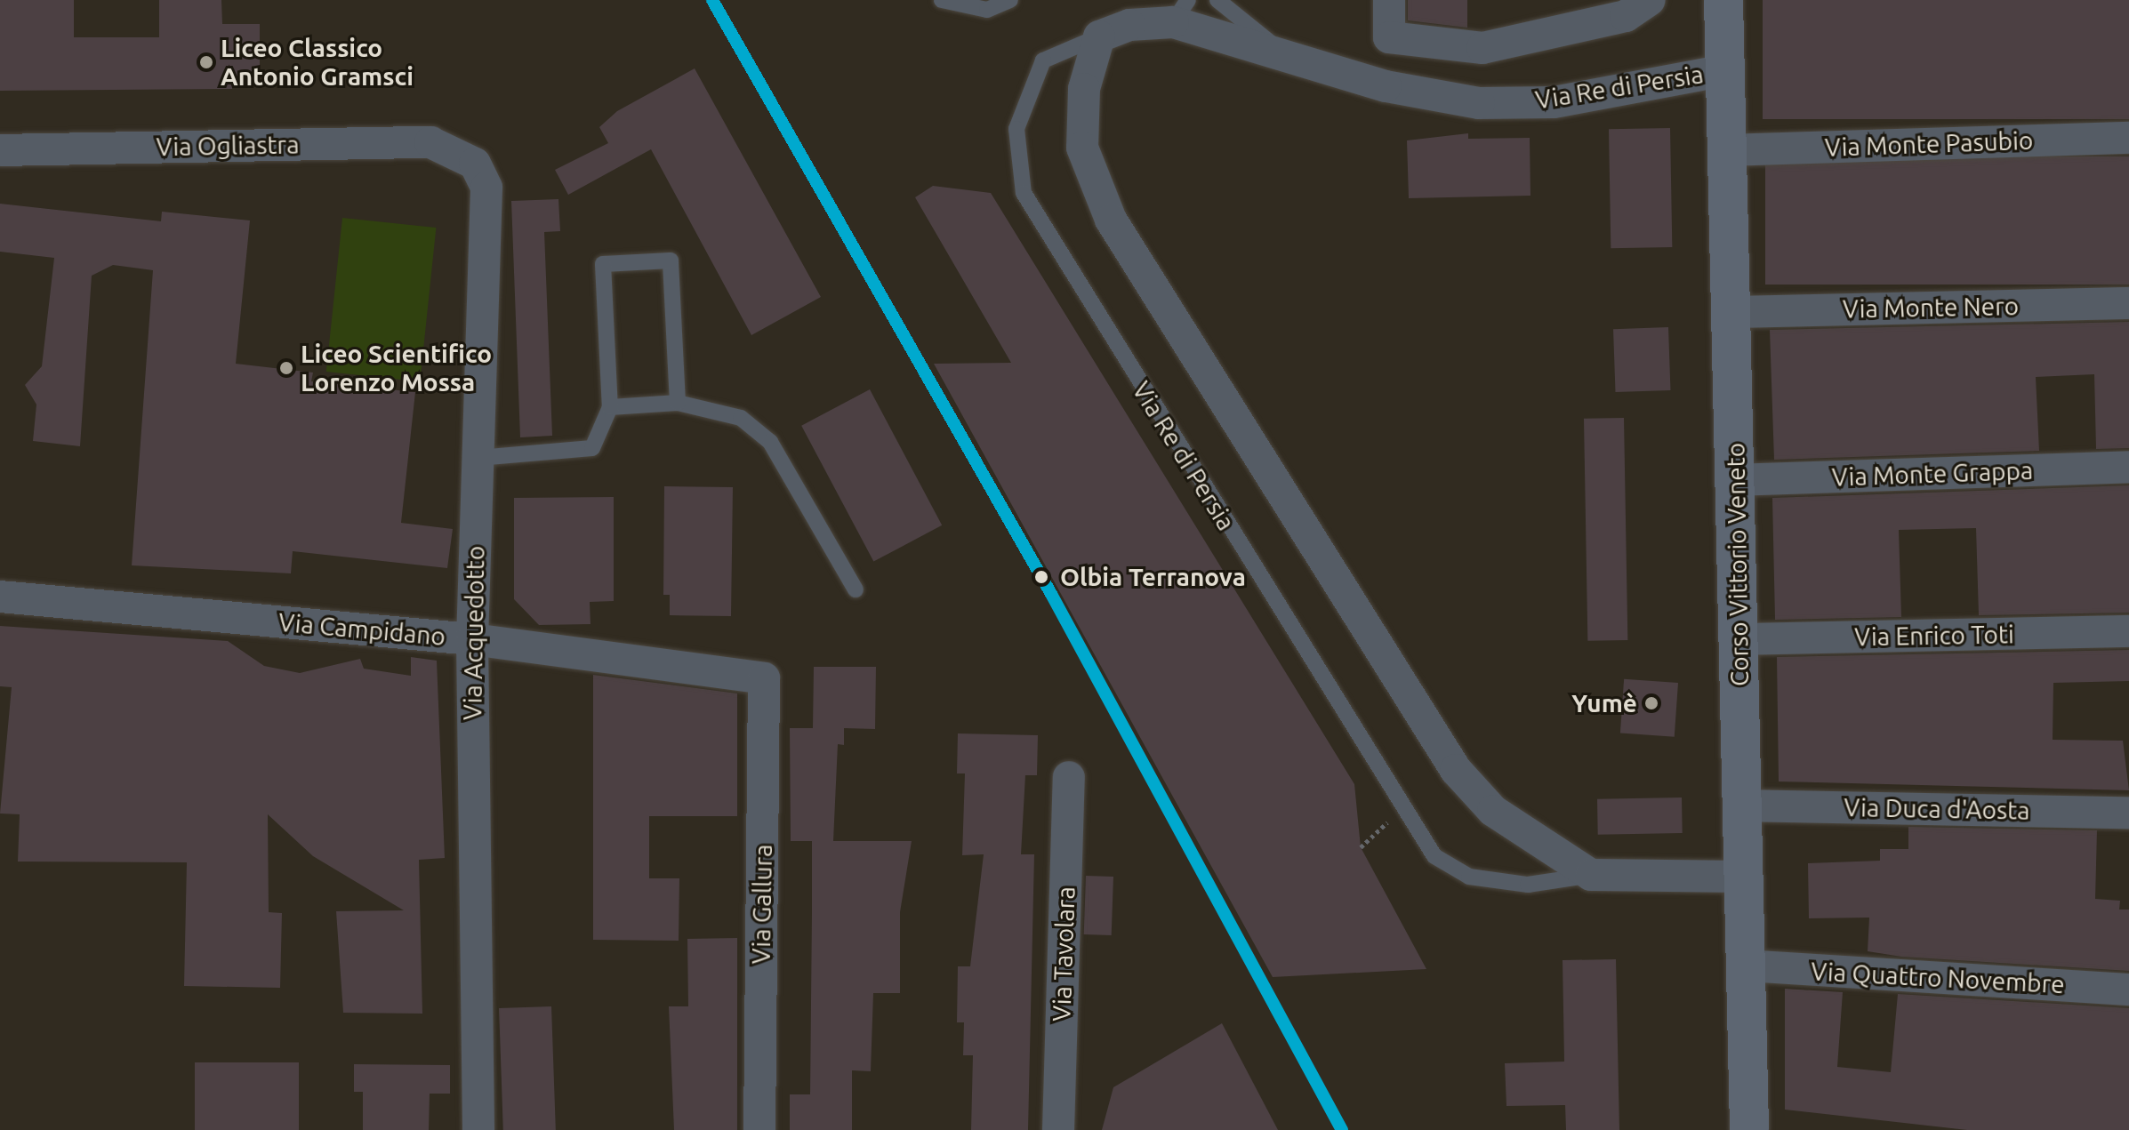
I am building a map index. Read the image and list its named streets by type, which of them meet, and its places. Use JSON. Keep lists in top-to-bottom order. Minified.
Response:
{"streets":{"main road":["Corso Vittorio Veneto"],"street":["Via Re di Persia","Via Monte Pasubio","Via Ogliastra","Via Monte Nero","Via Monte Grappa","Via Campidano","Via Acquedotto","Via Enrico Toti","Via Duca d'Aosta","Via Gallura","Via Tavolara","Via Quattro Novembre"]},"crossings":[["Via Re di Persia","Corso Vittorio Veneto"],["Via Monte Pasubio","Corso Vittorio Veneto"],["Via Ogliastra","Via Acquedotto"],["Via Monte Nero","Corso Vittorio Veneto"],["Via Monte Grappa","Corso Vittorio Veneto"],["Corso Vittorio Veneto","Via Enrico Toti"],["Corso Vittorio Veneto","Via Duca d'Aosta"],["Corso Vittorio Veneto","Via Quattro Novembre"],["Via Campidano","Via Acquedotto"],["Via Campidano","Via Gallura"]],"places":["Liceo Classico Antonio Gramsci","Liceo Scientifico Lorenzo Mossa","Olbia Terranova","Yumè"]}
